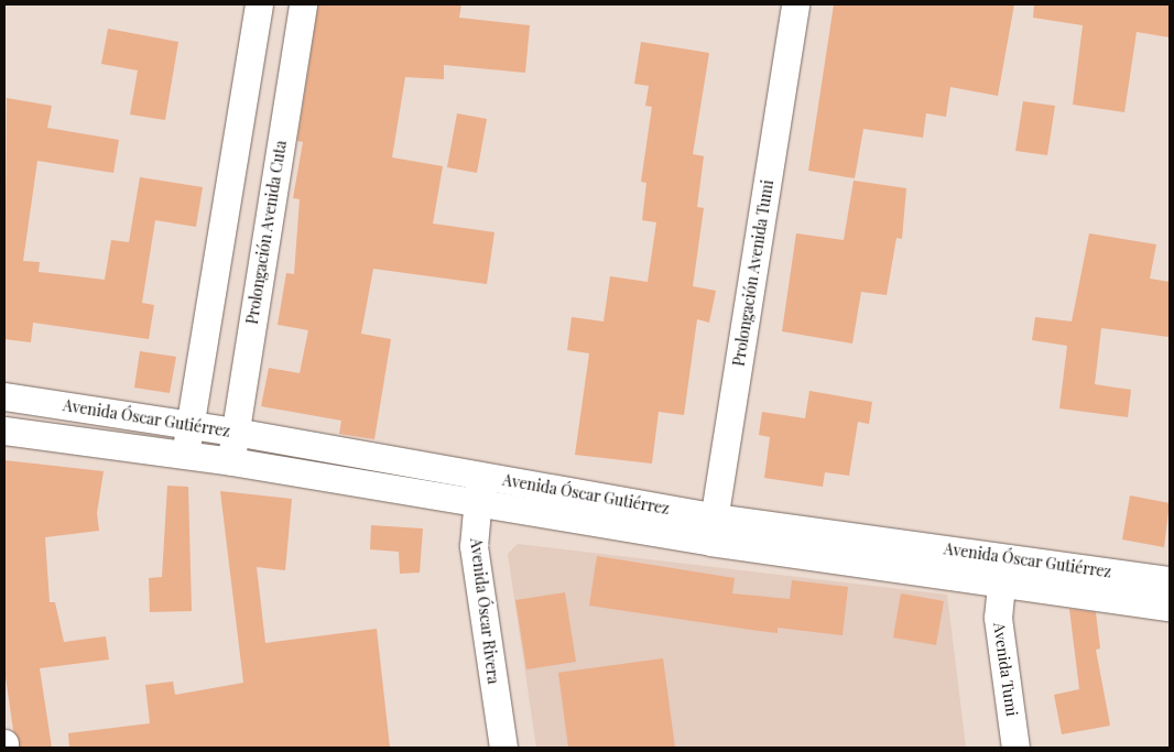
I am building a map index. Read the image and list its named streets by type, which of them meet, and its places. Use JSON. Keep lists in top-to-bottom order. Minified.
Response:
{"streets":{"street":["Prolongación Avenida Cuta","Prolongación Avenida Tumi","Avenida Óscar Gutiérrez","Avenida Óscar Rivera","Avenida Tumi"]},"crossings":[["Prolongación Avenida Cuta","Avenida Óscar Gutiérrez"],["Prolongación Avenida Tumi","Avenida Óscar Gutiérrez"],["Avenida Óscar Gutiérrez","Avenida Óscar Rivera"],["Avenida Óscar Gutiérrez","Avenida Tumi"]]}
